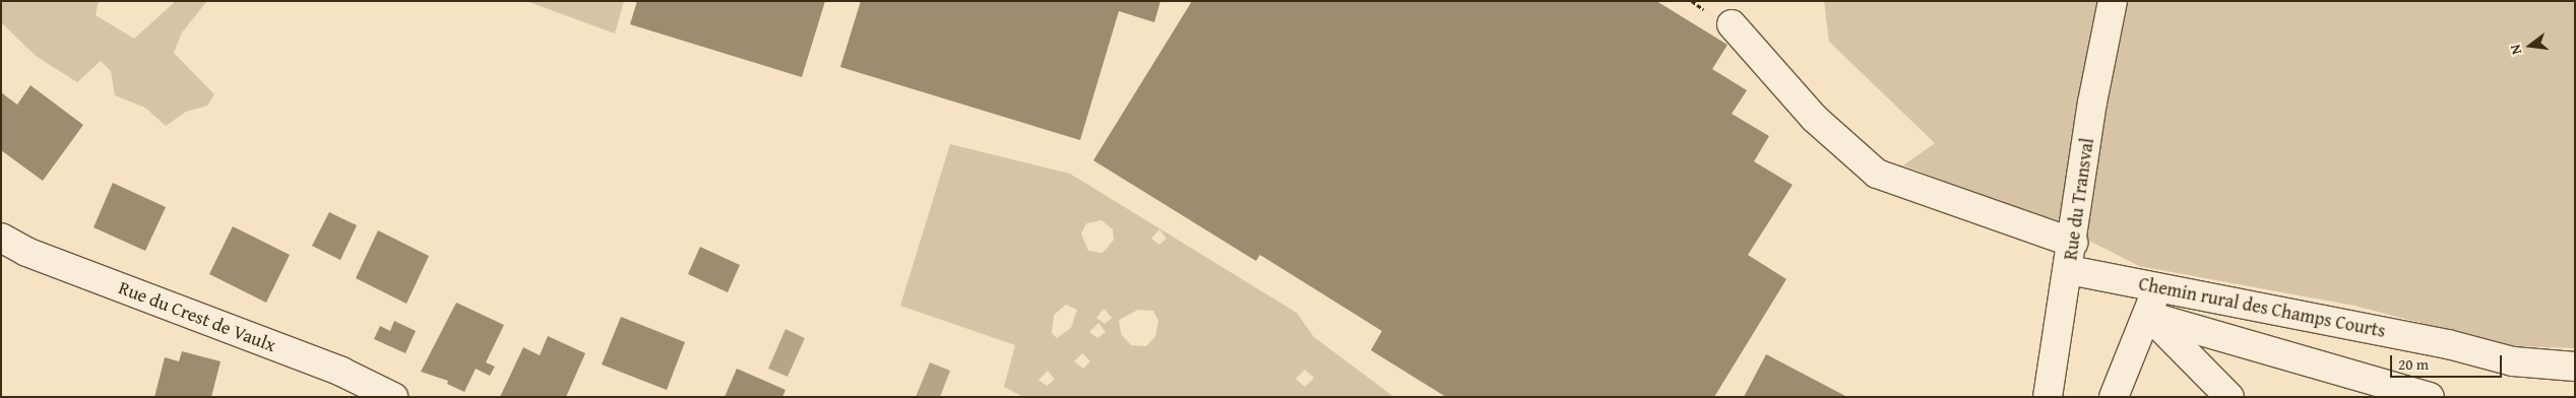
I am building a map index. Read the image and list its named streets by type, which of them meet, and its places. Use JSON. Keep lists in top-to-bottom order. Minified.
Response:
{"streets":{"street":["Rue du Transval","Chemin rural des Champs Courts","Rue du Crest de Vaulx"]},"crossings":[["Rue du Transval","Chemin rural des Champs Courts"]],"scale_bar":"20 m","north":"left"}
